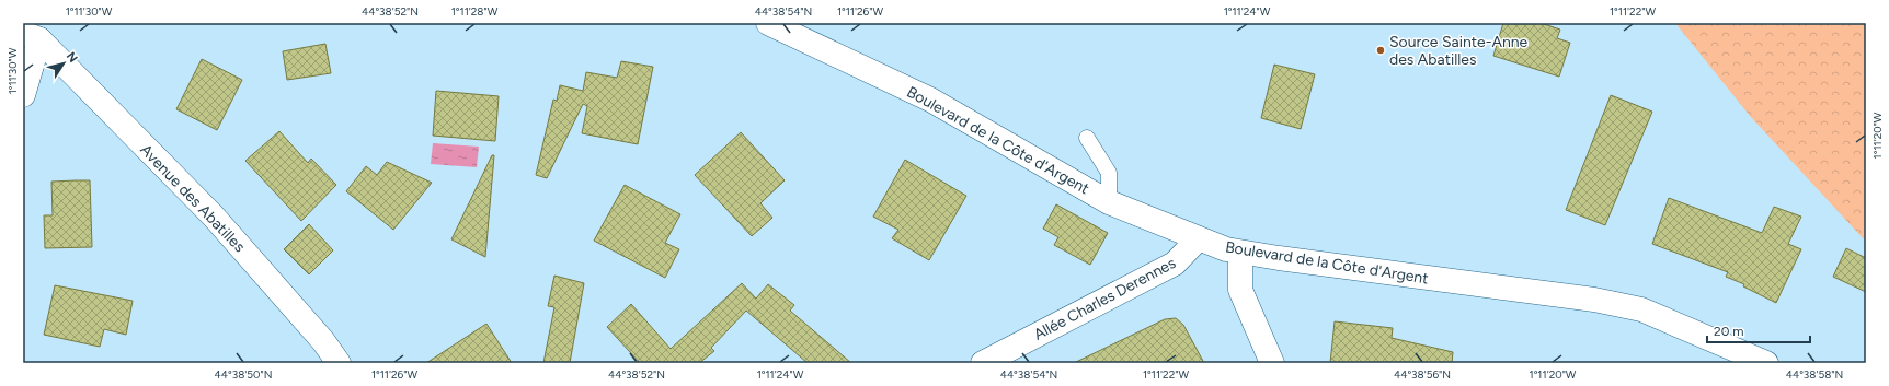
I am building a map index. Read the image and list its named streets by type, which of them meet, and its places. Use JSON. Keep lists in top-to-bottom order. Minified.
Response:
{"streets":{"main road":["Boulevard de la Côte d'Argent","Avenue des Abatilles","Allée Charles Derennes"]},"crossings":[["Boulevard de la Côte d'Argent","Allée Charles Derennes"]],"places":["Source Sainte-Anne des Abatilles"],"scale_bar":"20 m","north":"top right","coordinates":["1°11'30\"W","44°38'52\"N","1°11'28\"W","44°38'54\"N","1°11'26\"W","1°11'24\"W","1°11'22\"W","1°11'20\"W","44°38'50\"N","44°38'56\"N","44°38'58\"N"]}
